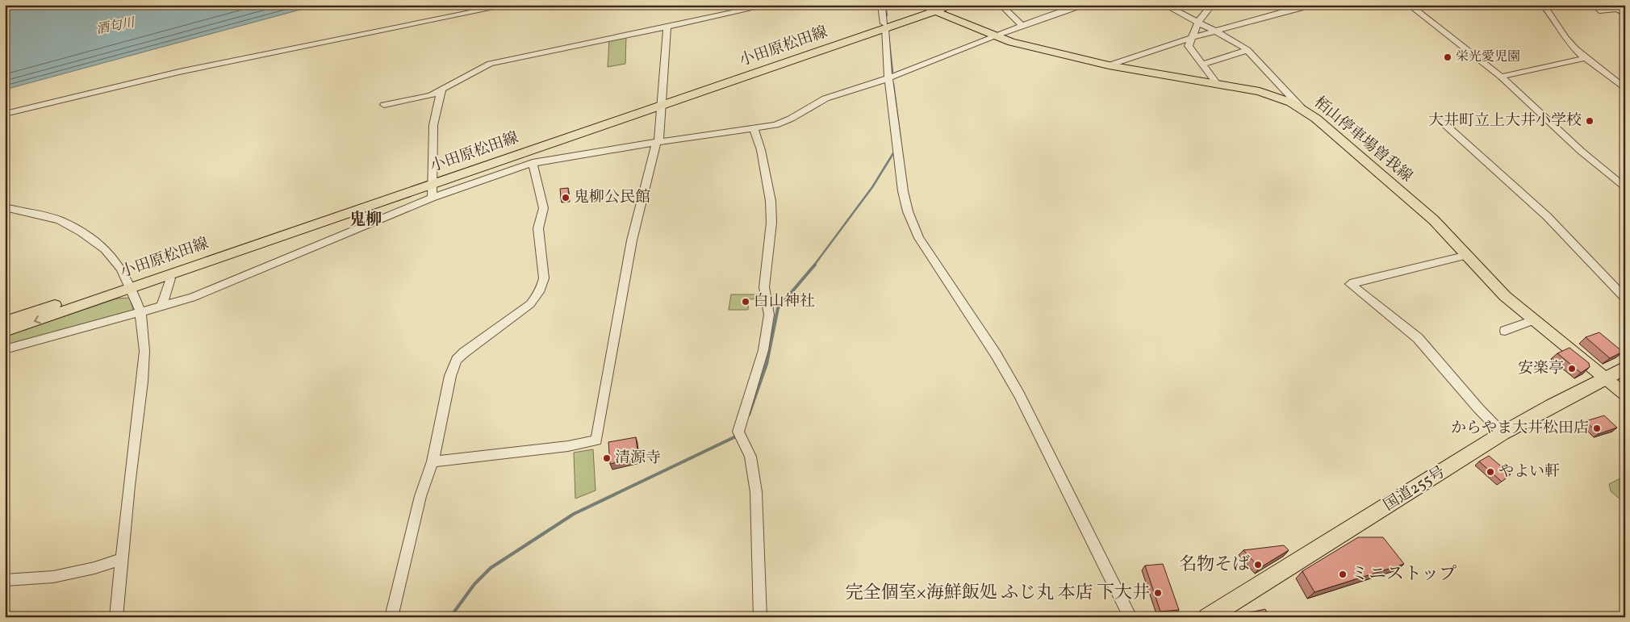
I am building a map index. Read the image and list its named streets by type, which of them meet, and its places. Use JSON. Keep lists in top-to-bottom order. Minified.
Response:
{"streets":{"highway":["国道255号"],"main road":["小田原松田線","栢山停車場曽我線"]},"crossings":[["小田原松田線","栢山停車場曽我線"],["栢山停車場曽我線","国道255号"]],"districts":["鬼柳"],"water":["酒匂川"],"places":["栄光愛児園","大井町立上大井小学校","鬼柳公民館","白山神社","安楽亭","からやま大井松田店","清源寺","やよい軒","名物そば","ミニストップ","完全個室×海鮮飯処 ふじ丸 本店 下大井"]}
